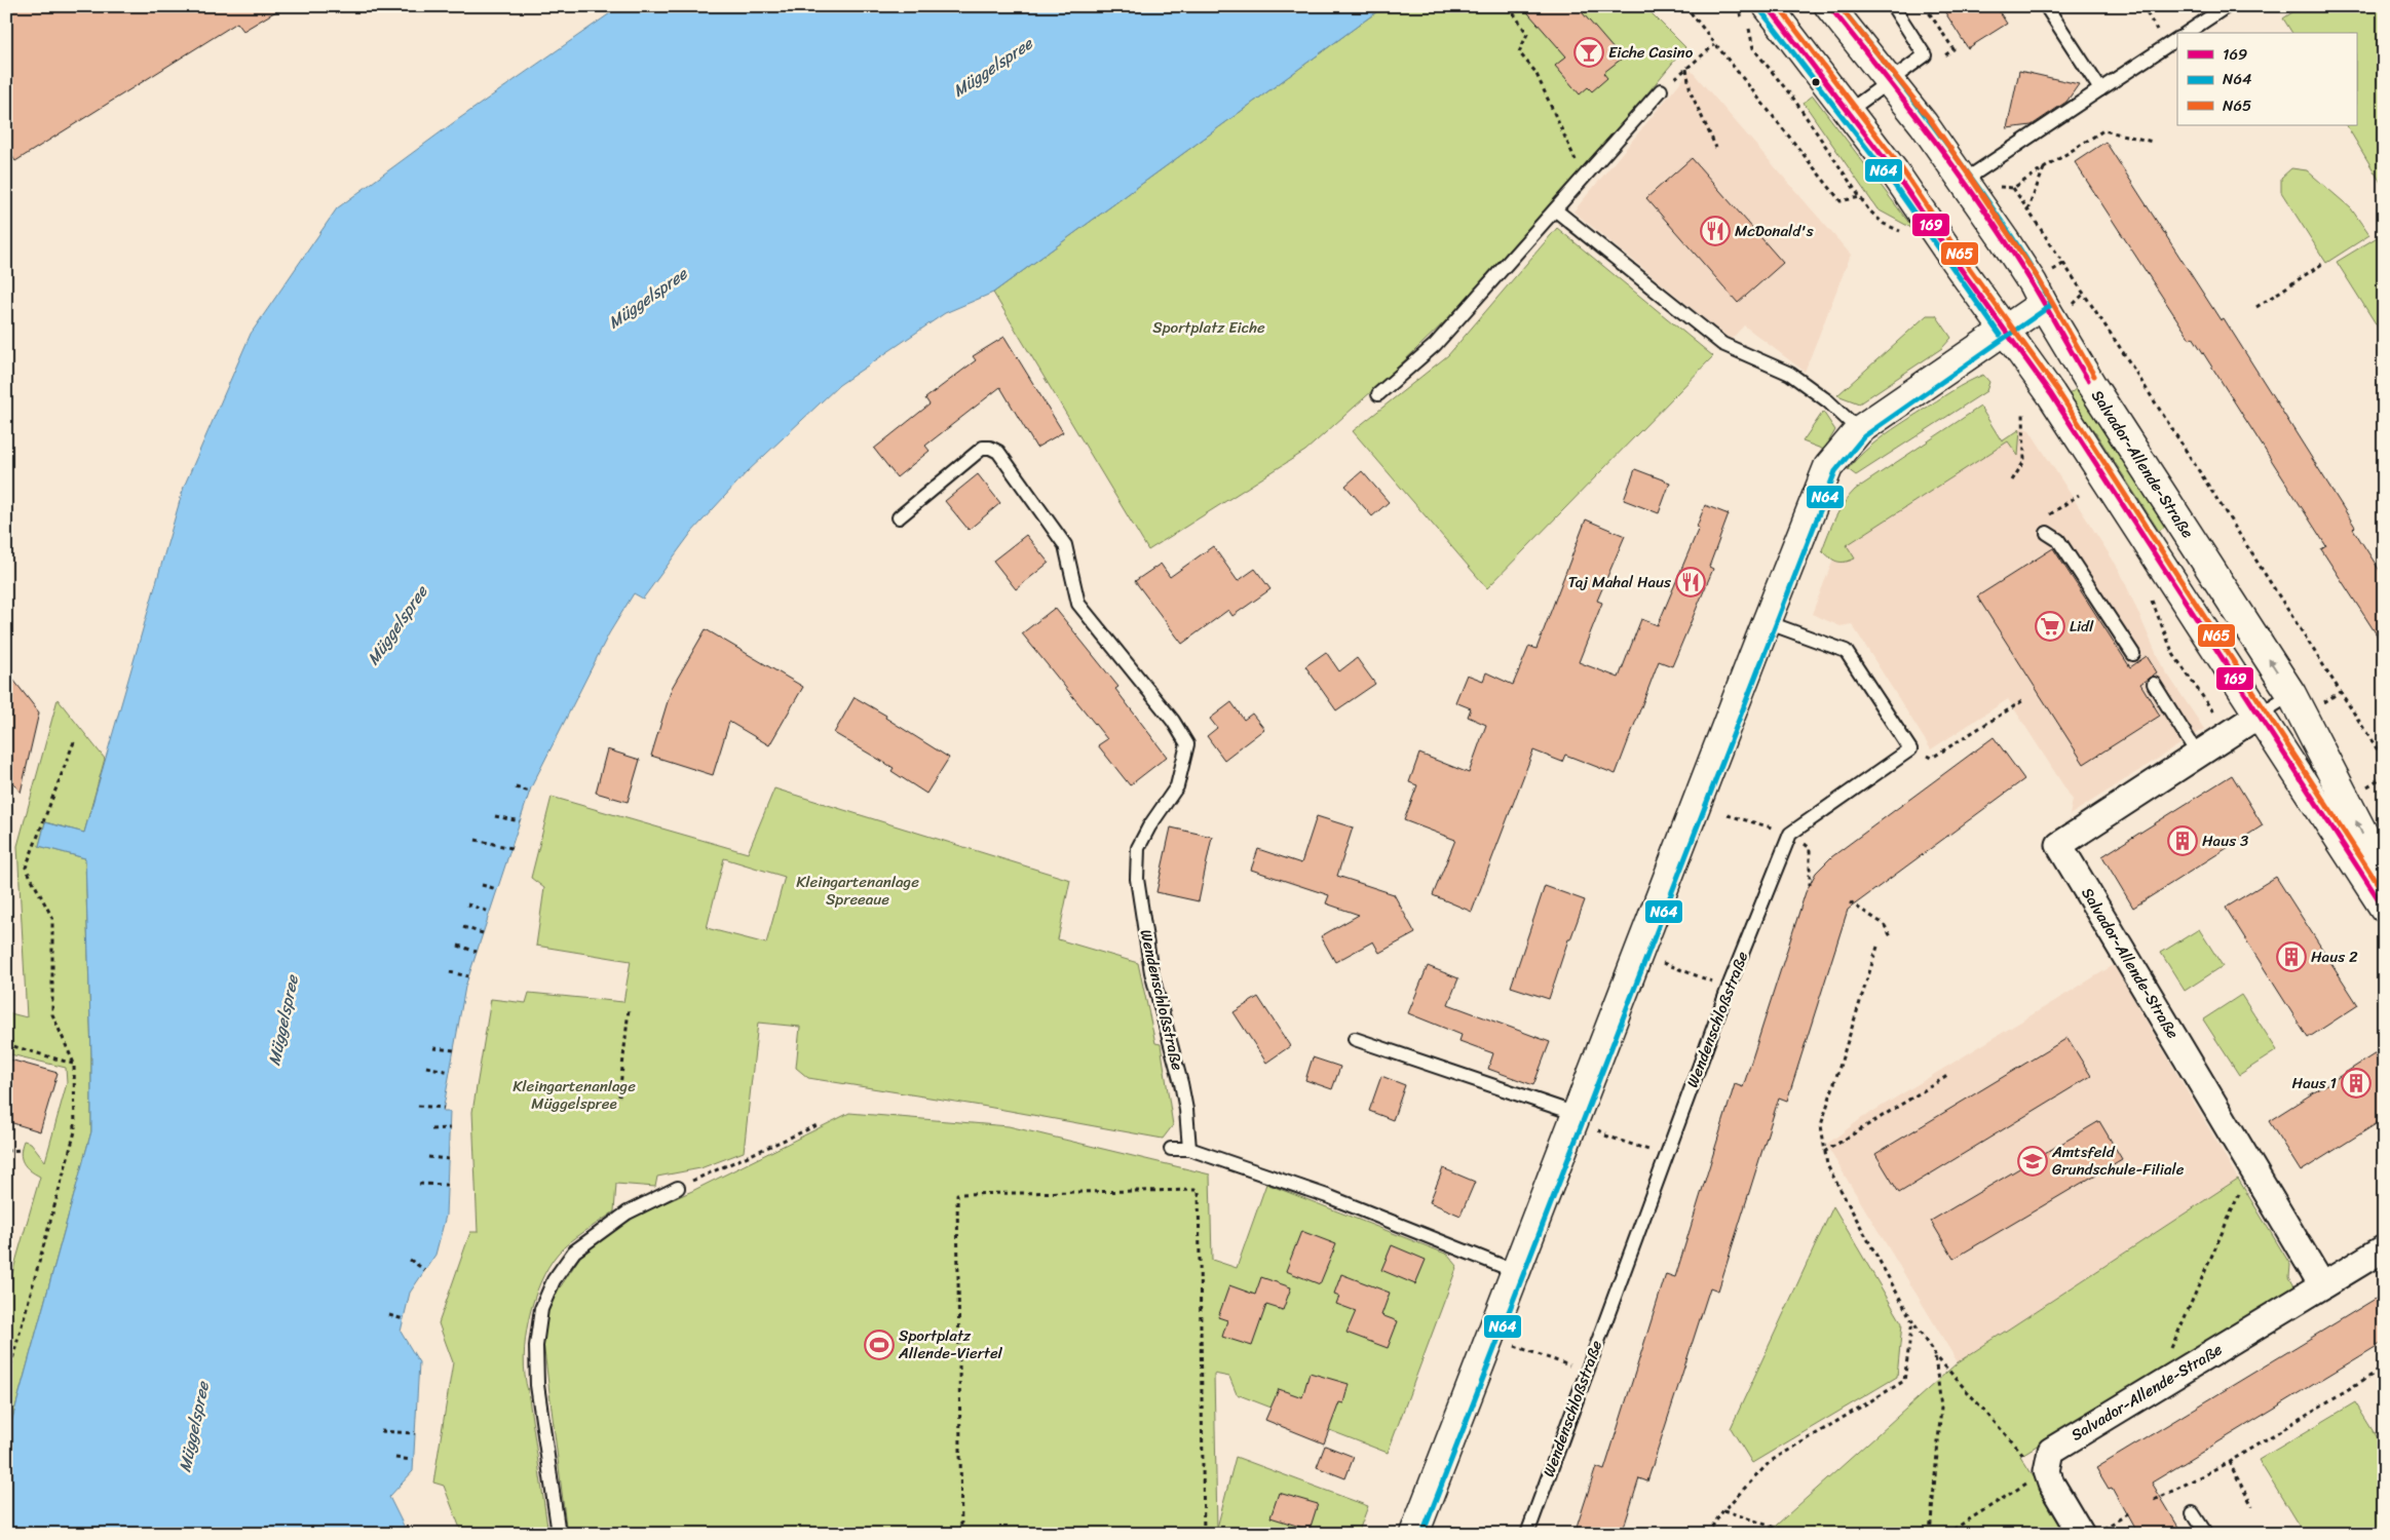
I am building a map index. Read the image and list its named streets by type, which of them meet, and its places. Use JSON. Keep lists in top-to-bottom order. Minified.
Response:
{"streets":{"main road":["Salvador-Allende-Straße"],"lane":["Wendenschloßstraße"]},"water":["Müggelspree"],"parks":["Sportplatz Eiche","Kleingartenanlage Spreeaue","Kleingartenanlage Müggelspree"],"places":{"bar":["Eiche Casino"],"restaurant":["McDonald's","Taj Mahal Haus"],"supermarket":["Lidl"],"building":["Haus 3","Haus 2","Haus 1"],"school or university":["Amtsfeld Grundschule-Filiale"],"sports":["Sportplatz Allende-Viertel"]},"lines":["transit line 169","transit line N64","transit line N65"],"legend":["169","N64","N65"]}
